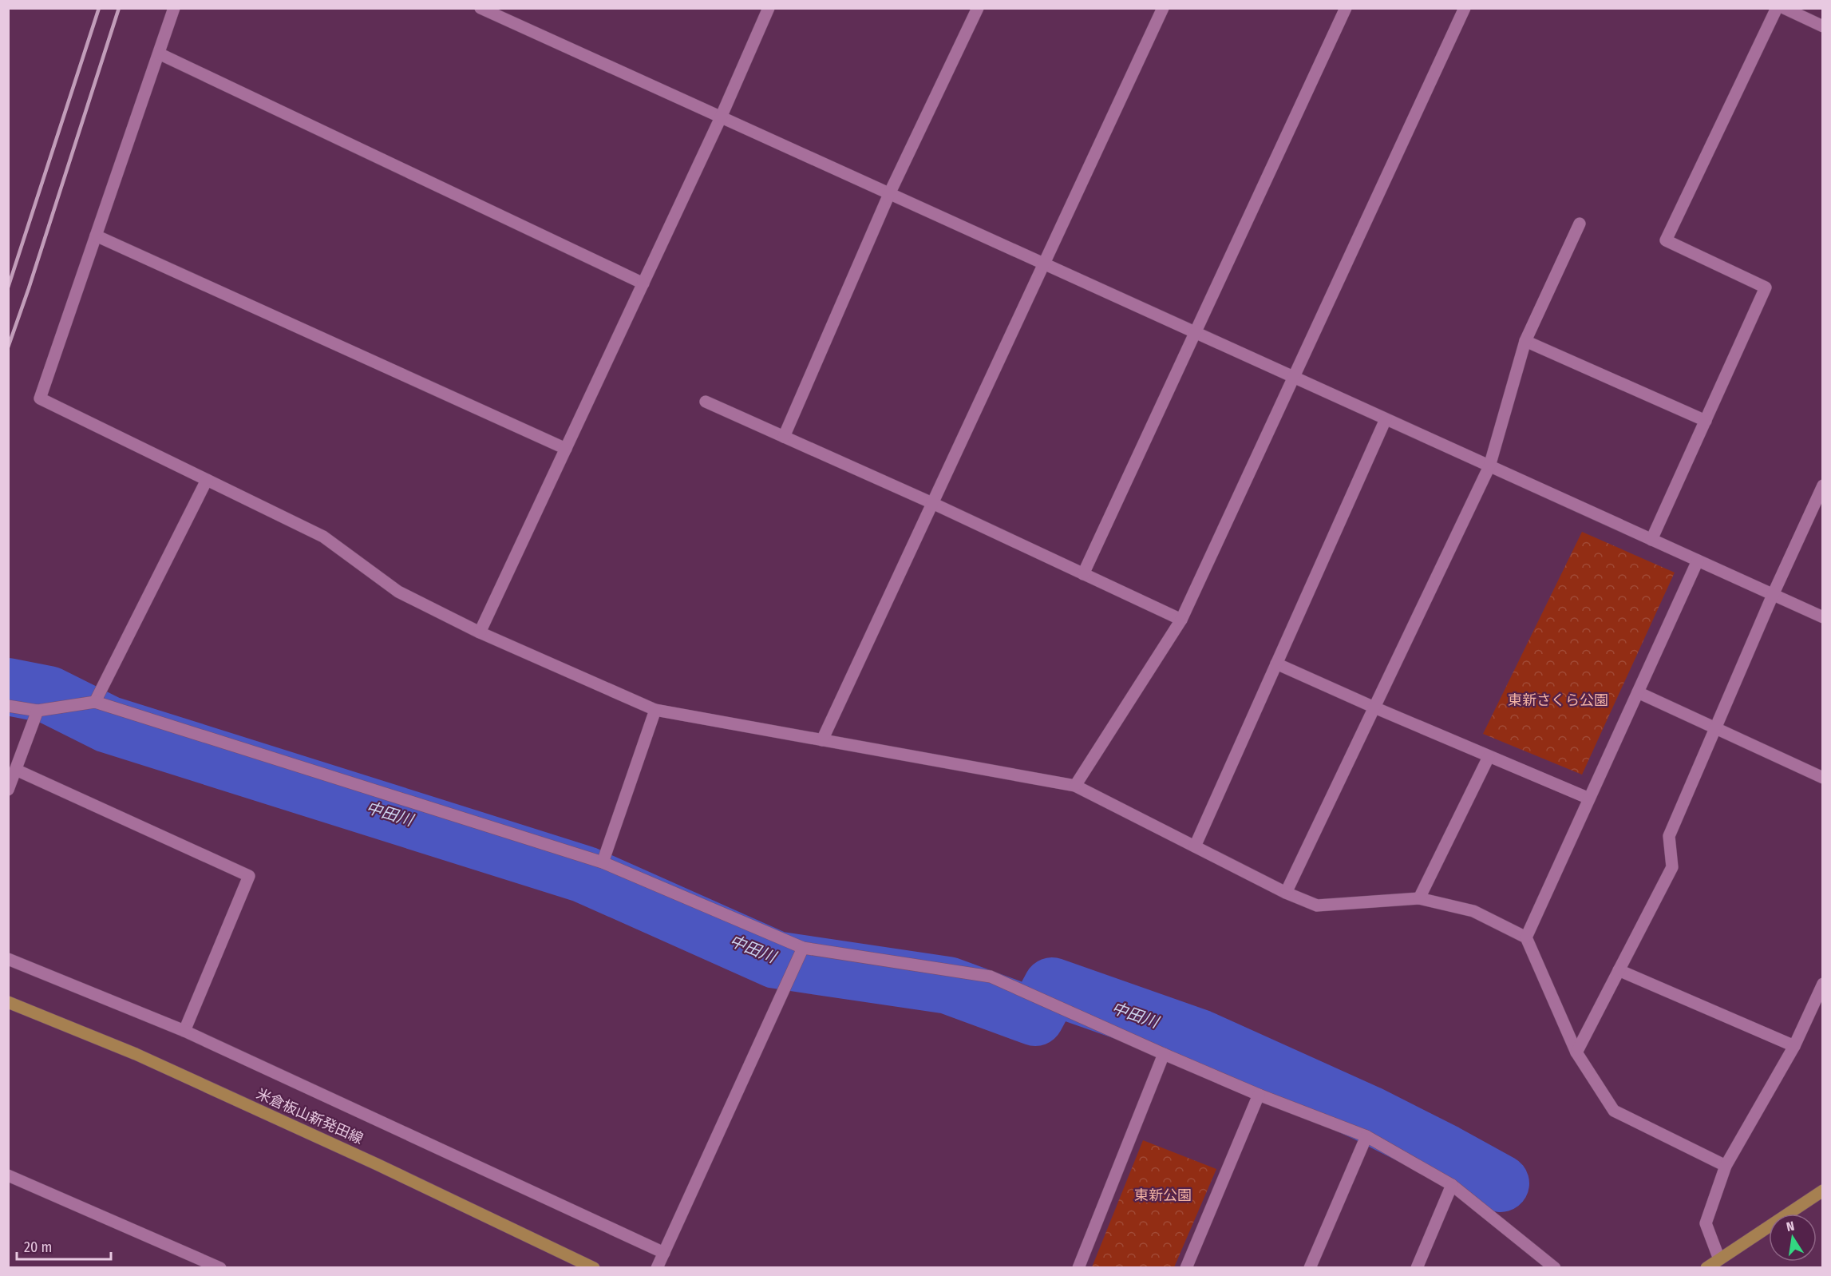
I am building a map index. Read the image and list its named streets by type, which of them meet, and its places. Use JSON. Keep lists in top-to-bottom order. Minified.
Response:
{"streets":{"main road":["米倉板山新発田線"]},"water":["中田川"],"parks":["東新さくら公園","東新公園"],"scale_bar":"20 m","north":"top"}
